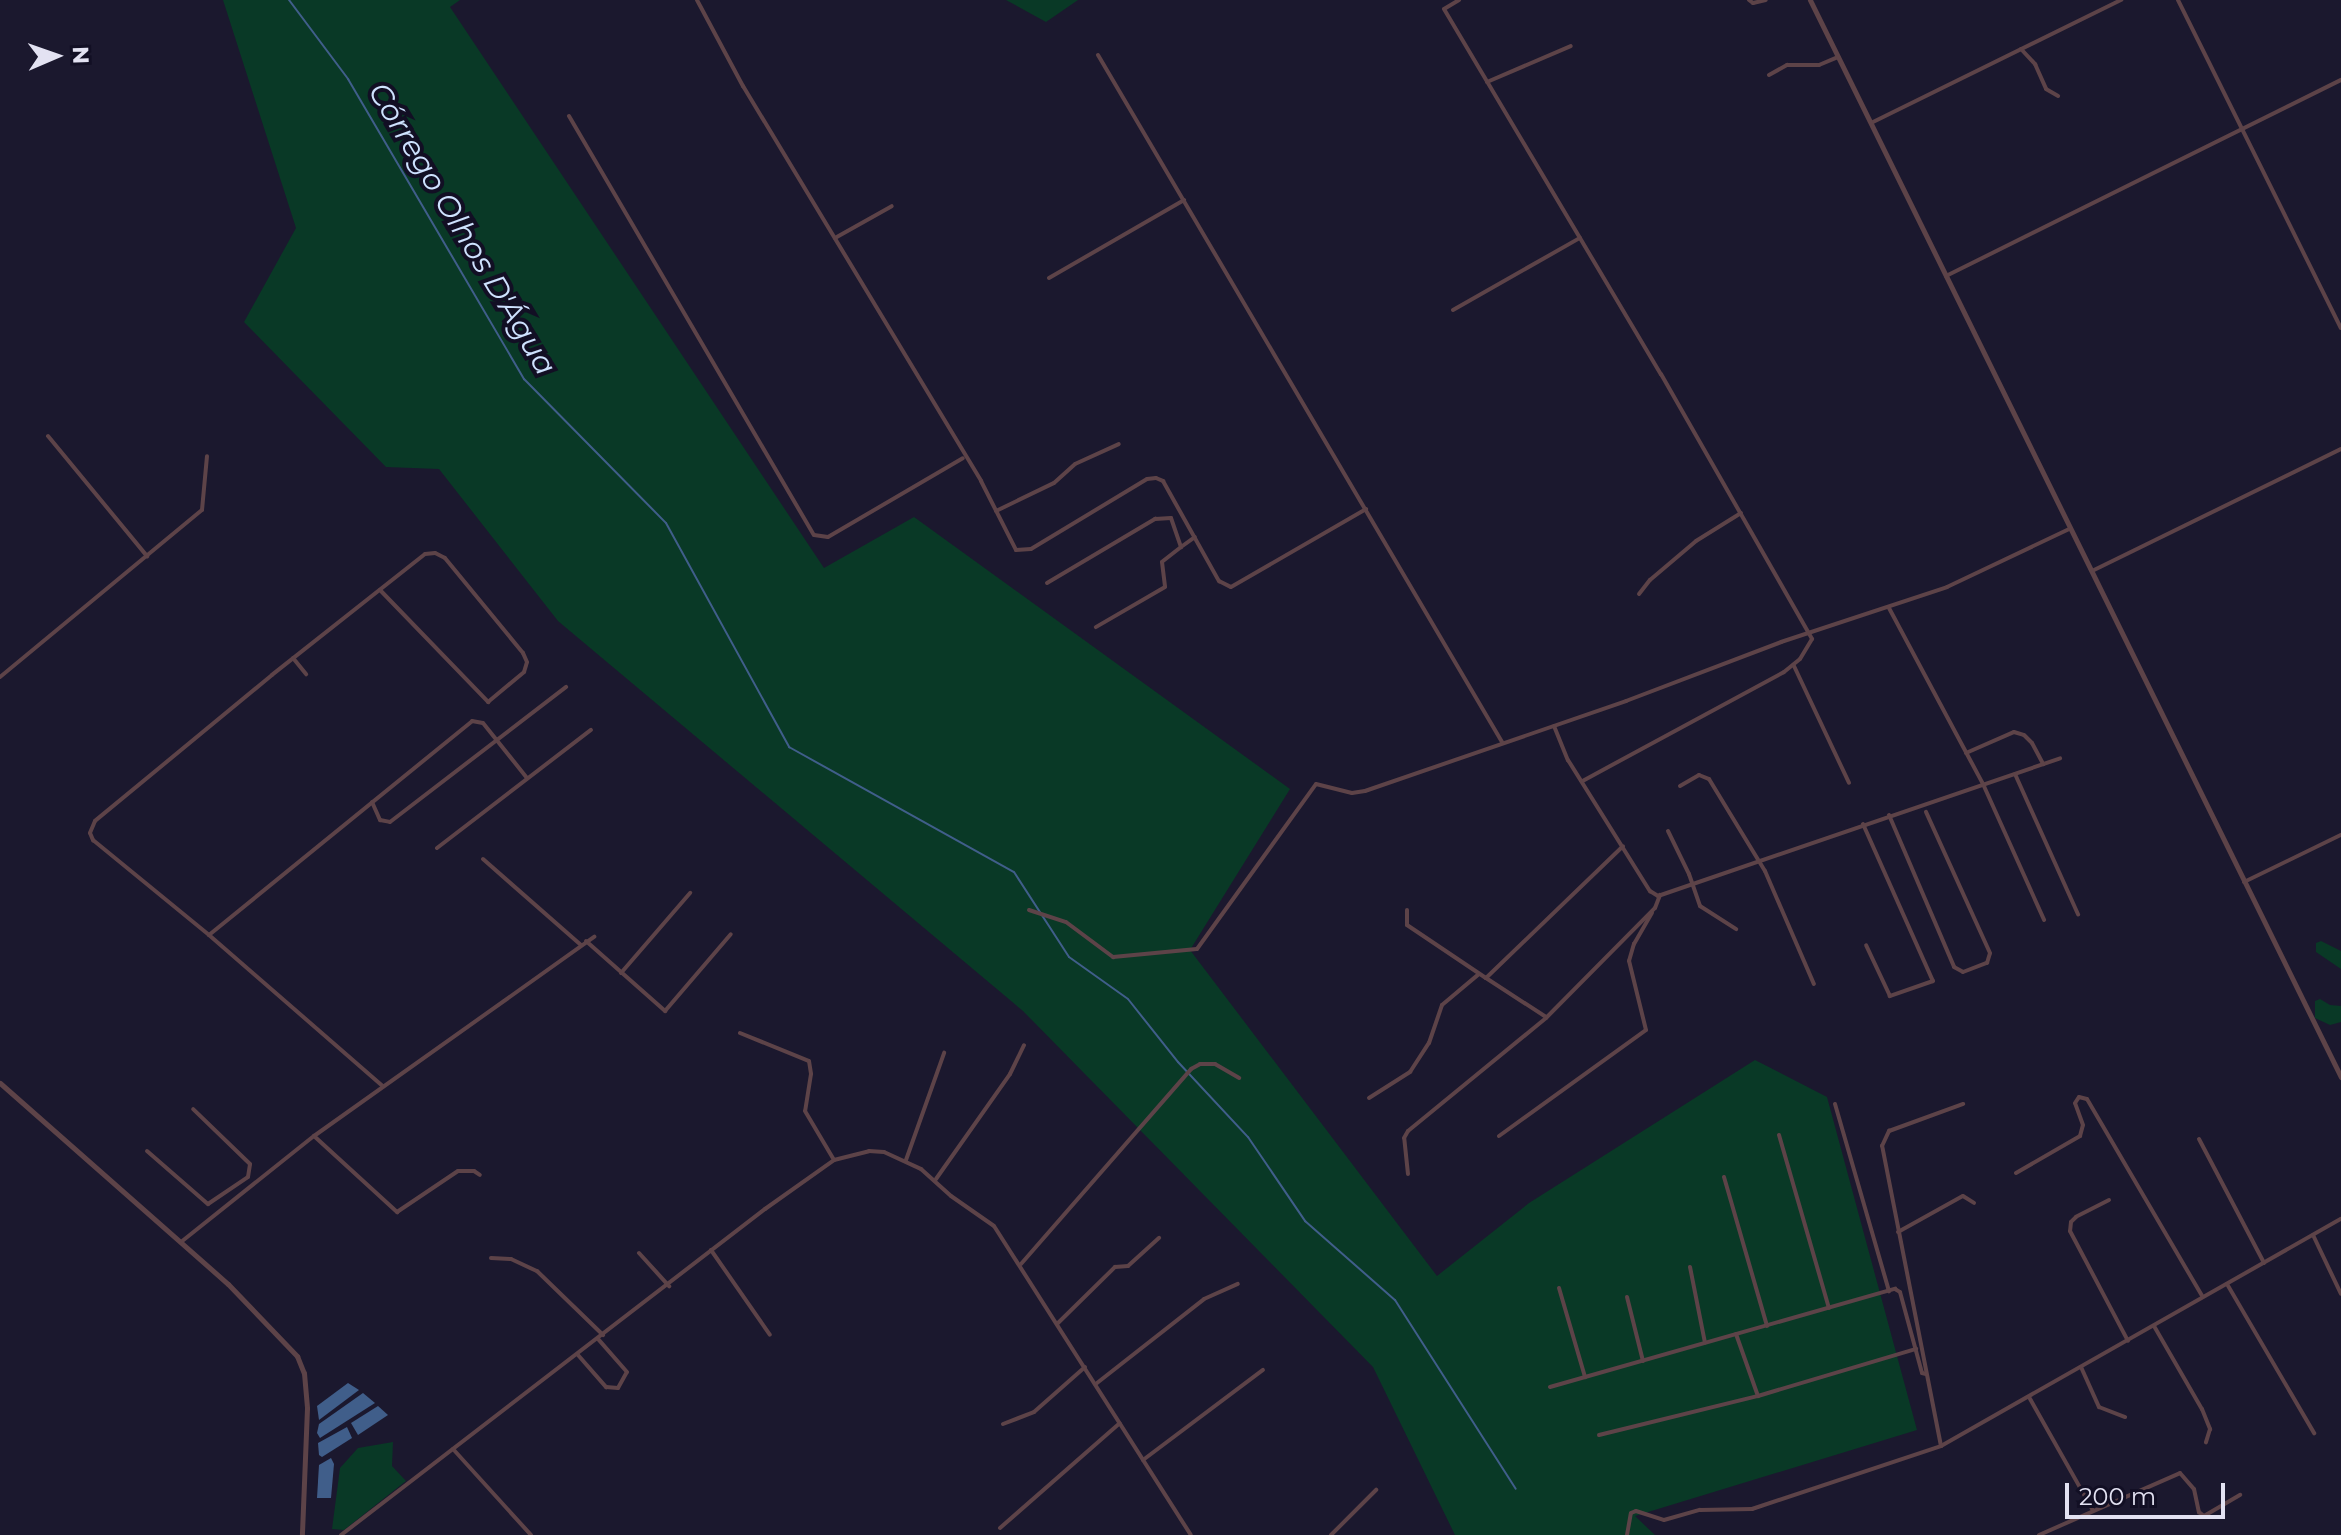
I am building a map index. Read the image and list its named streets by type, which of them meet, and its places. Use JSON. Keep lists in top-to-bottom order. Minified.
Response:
{"water":["Córrego Olhos D'Água"],"scale_bar":"200 m","north":"right"}
